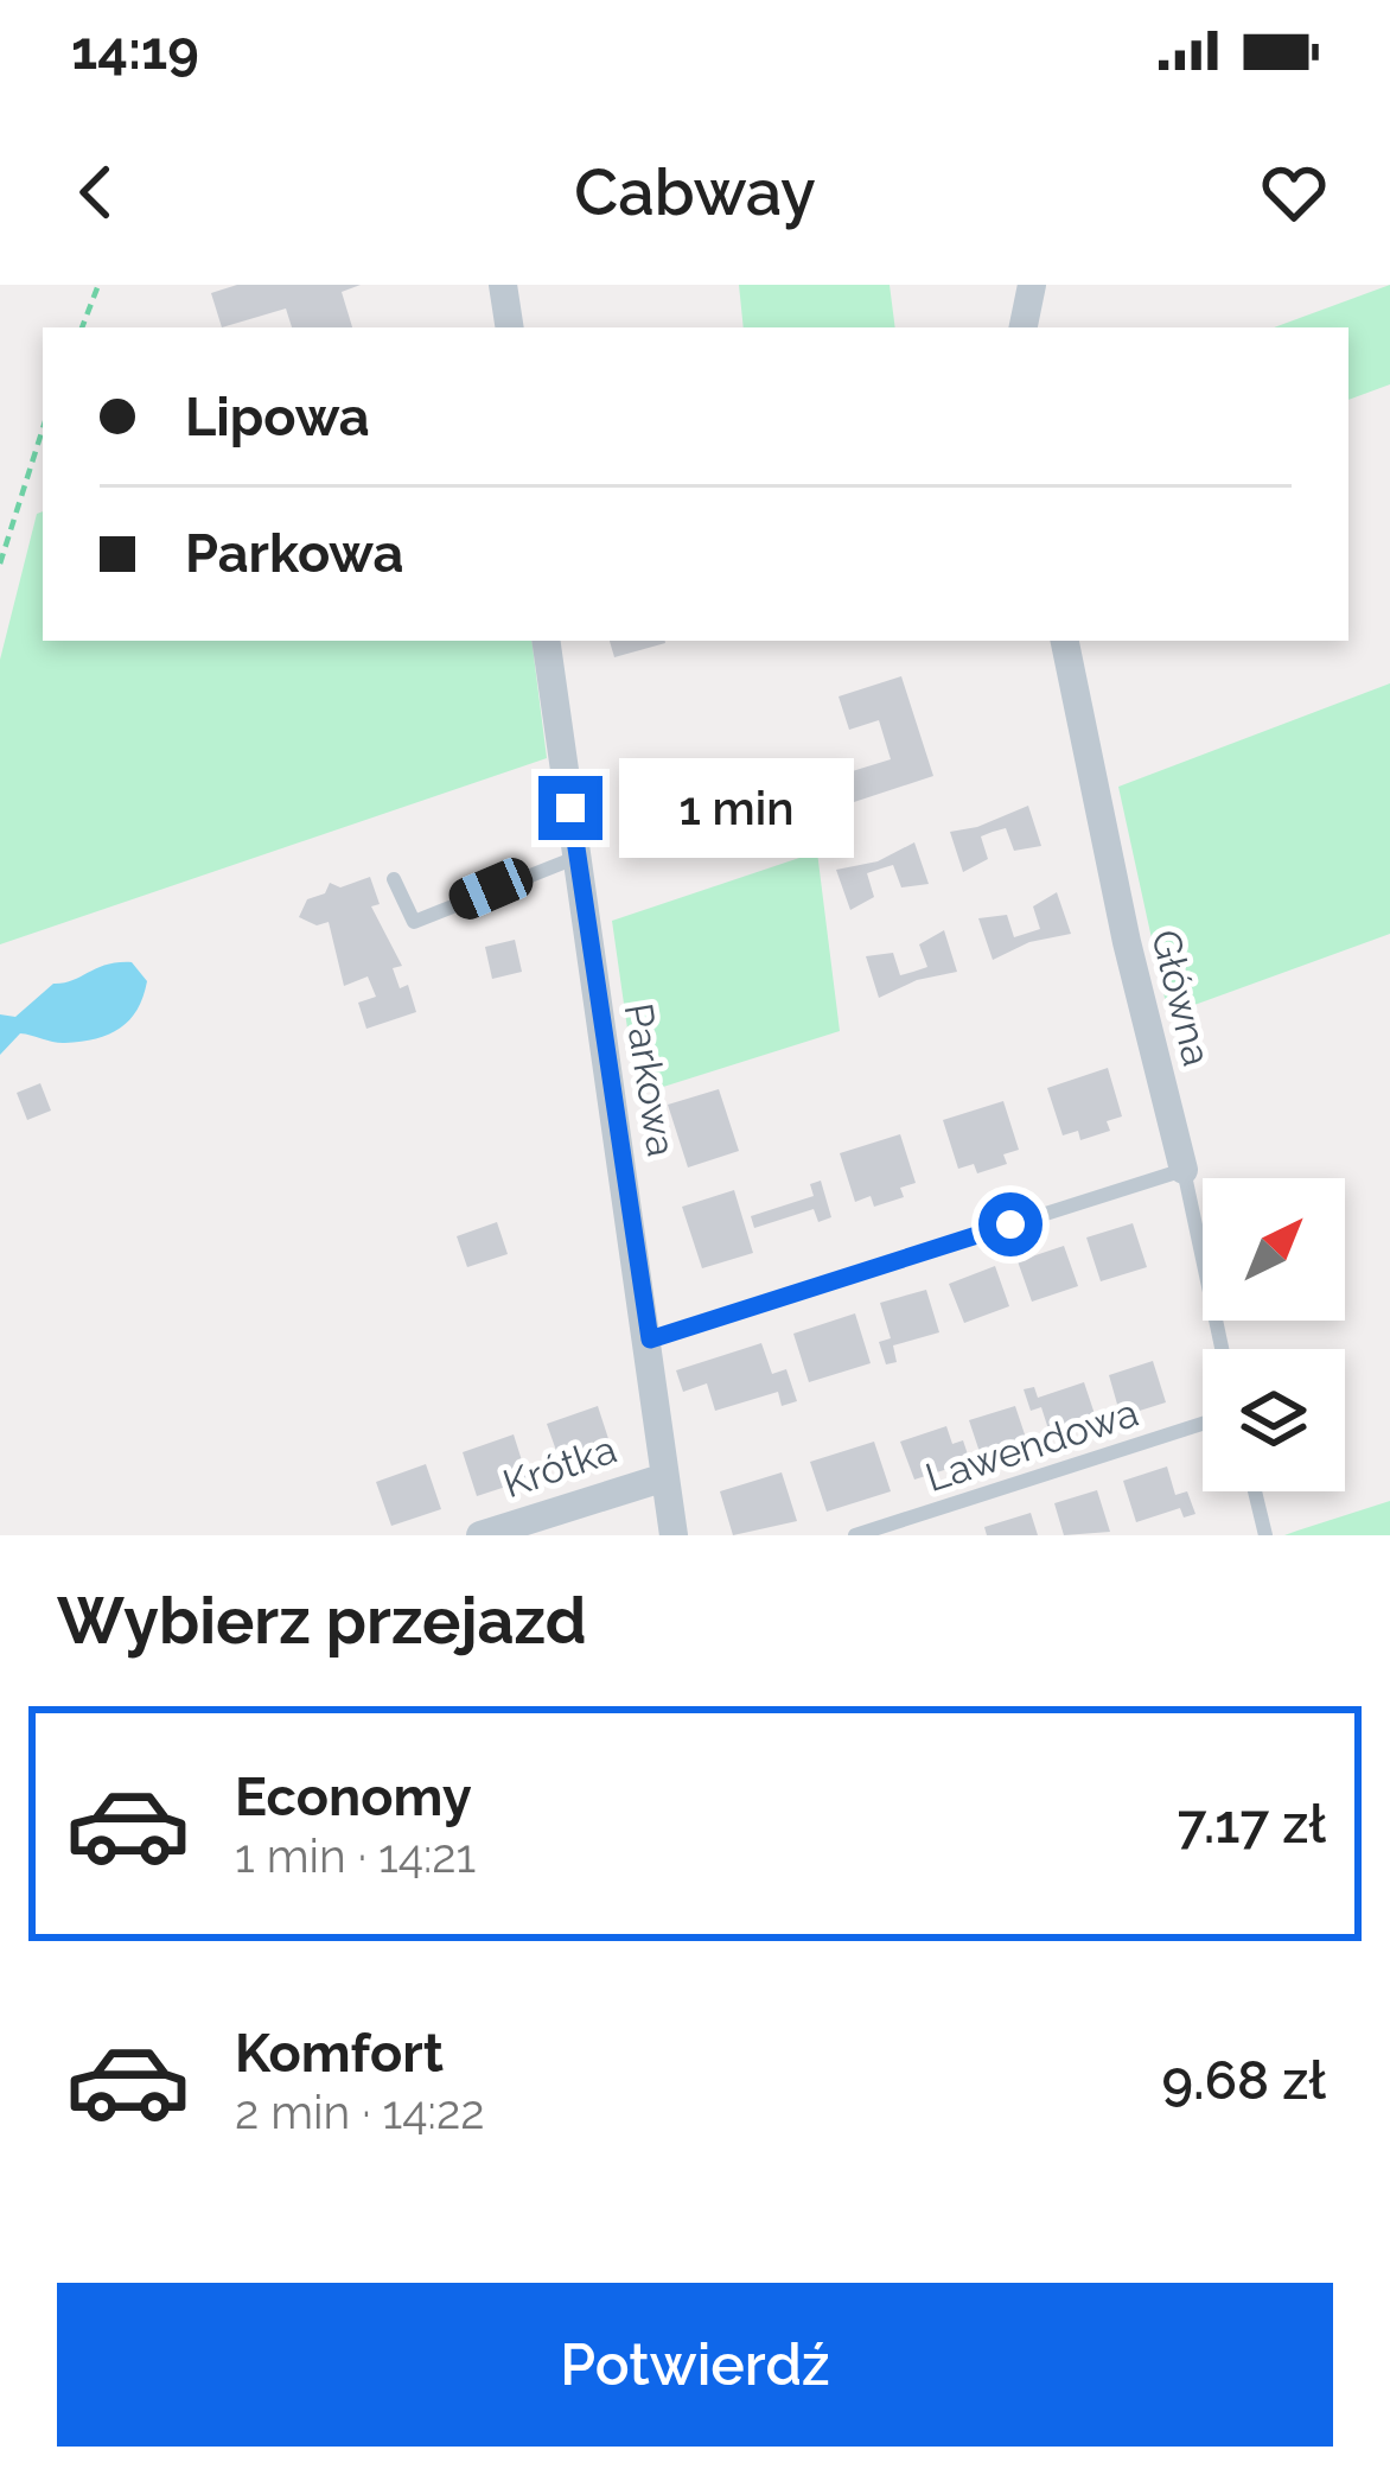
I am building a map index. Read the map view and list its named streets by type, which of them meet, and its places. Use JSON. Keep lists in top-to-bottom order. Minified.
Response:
{"streets":{"street":["Główna","Parkowa","Krótka"],"lane":["Lawendowa"]},"crossings":[["Parkowa","Krótka"]],"north":"top right","page":{"status":"14:19","header":"Cabway","banner":["Lipowa","Parkowa"],"bubble":"1 min","heading":"Wybierz przejazd","list":[{"name":"Economy","note":"1 min · 14:21","value":"7.17 zł"},{"name":"Komfort","note":"2 min · 14:22","value":"9.68 zł"}],"buttons":"Potwierdź"}}
